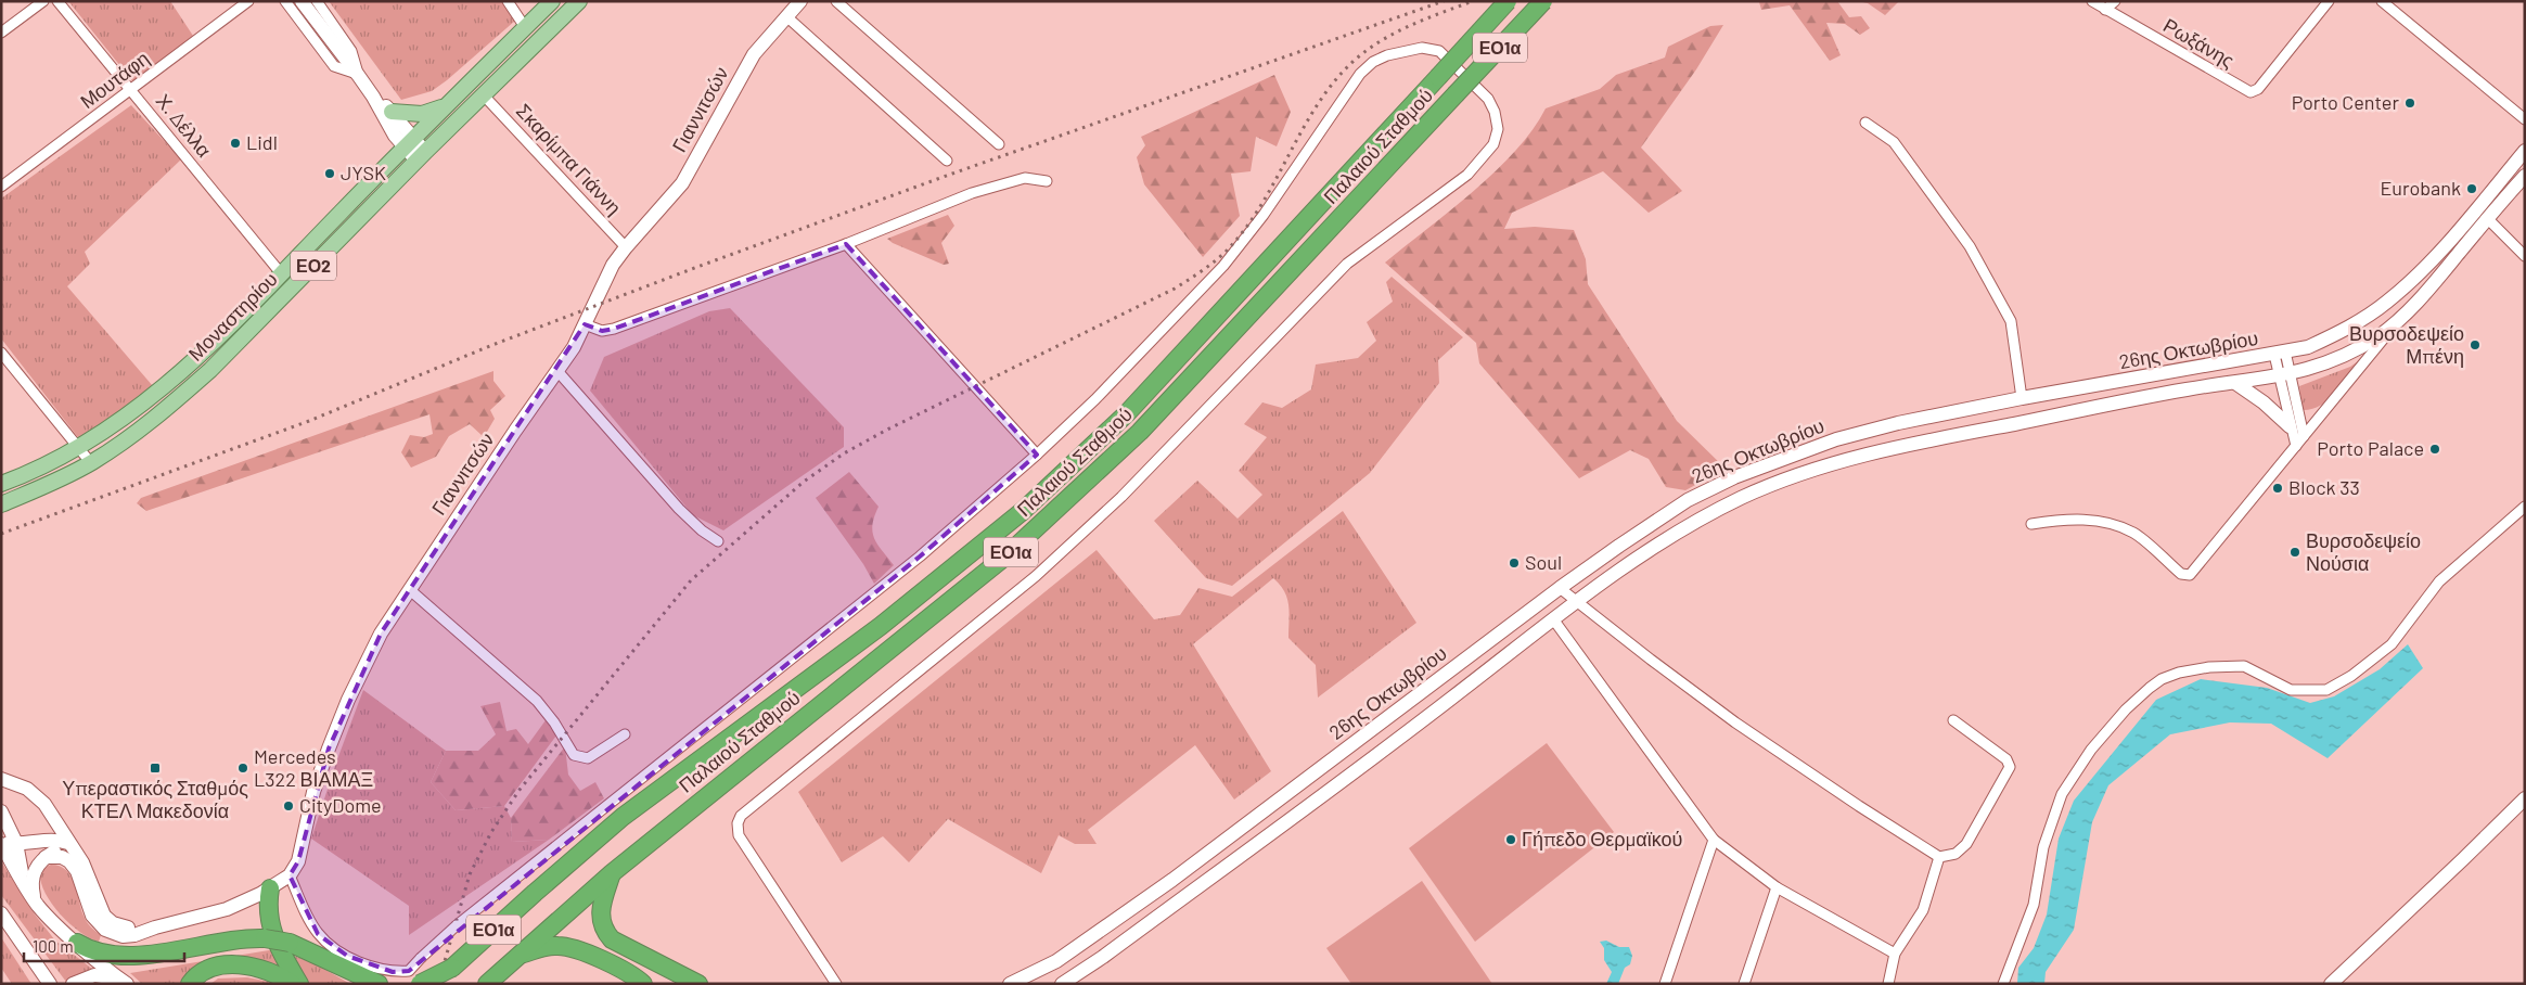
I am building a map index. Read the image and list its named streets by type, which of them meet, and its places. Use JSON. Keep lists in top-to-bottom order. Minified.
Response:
{"streets":{"highway":["ΕΟ1α","Παλαιού Σταθμού"],"main road":["Γιαννιτσών","ΕΟ2","Μοναστηρίου","26ης Οκτωβρίου"],"street":["Ρωξάνης","Μουτάφη","Χ. Δέλλα","Σκαρίμπα Γιάννη"]},"crossings":[["ΕΟ1α","Παλαιού Σταθμού"],["Μουτάφη","Χ. Δέλλα"],["Γιαννιτσών","Σκαρίμπα Γιάννη"],["Χ. Δέλλα","Μοναστηρίου"],["Σκαρίμπα Γιάννη","Μοναστηρίου"]],"places":{"other":["Porto Center","Lidl","JYSK","Eurobank","Βυρσοδεψείο Μπένη","Porto Palace","Block 33","Βυρσοδεψείο Νούσια","Soul","Mercedes L322 ΒΙΑΜΑΞ","CityDome","Γήπεδο Θερμαϊκού"],"transit":["Υπεραστικός Σταθμός ΚΤΕΛ Μακεδονία"]},"scale_bar":"100 m"}
